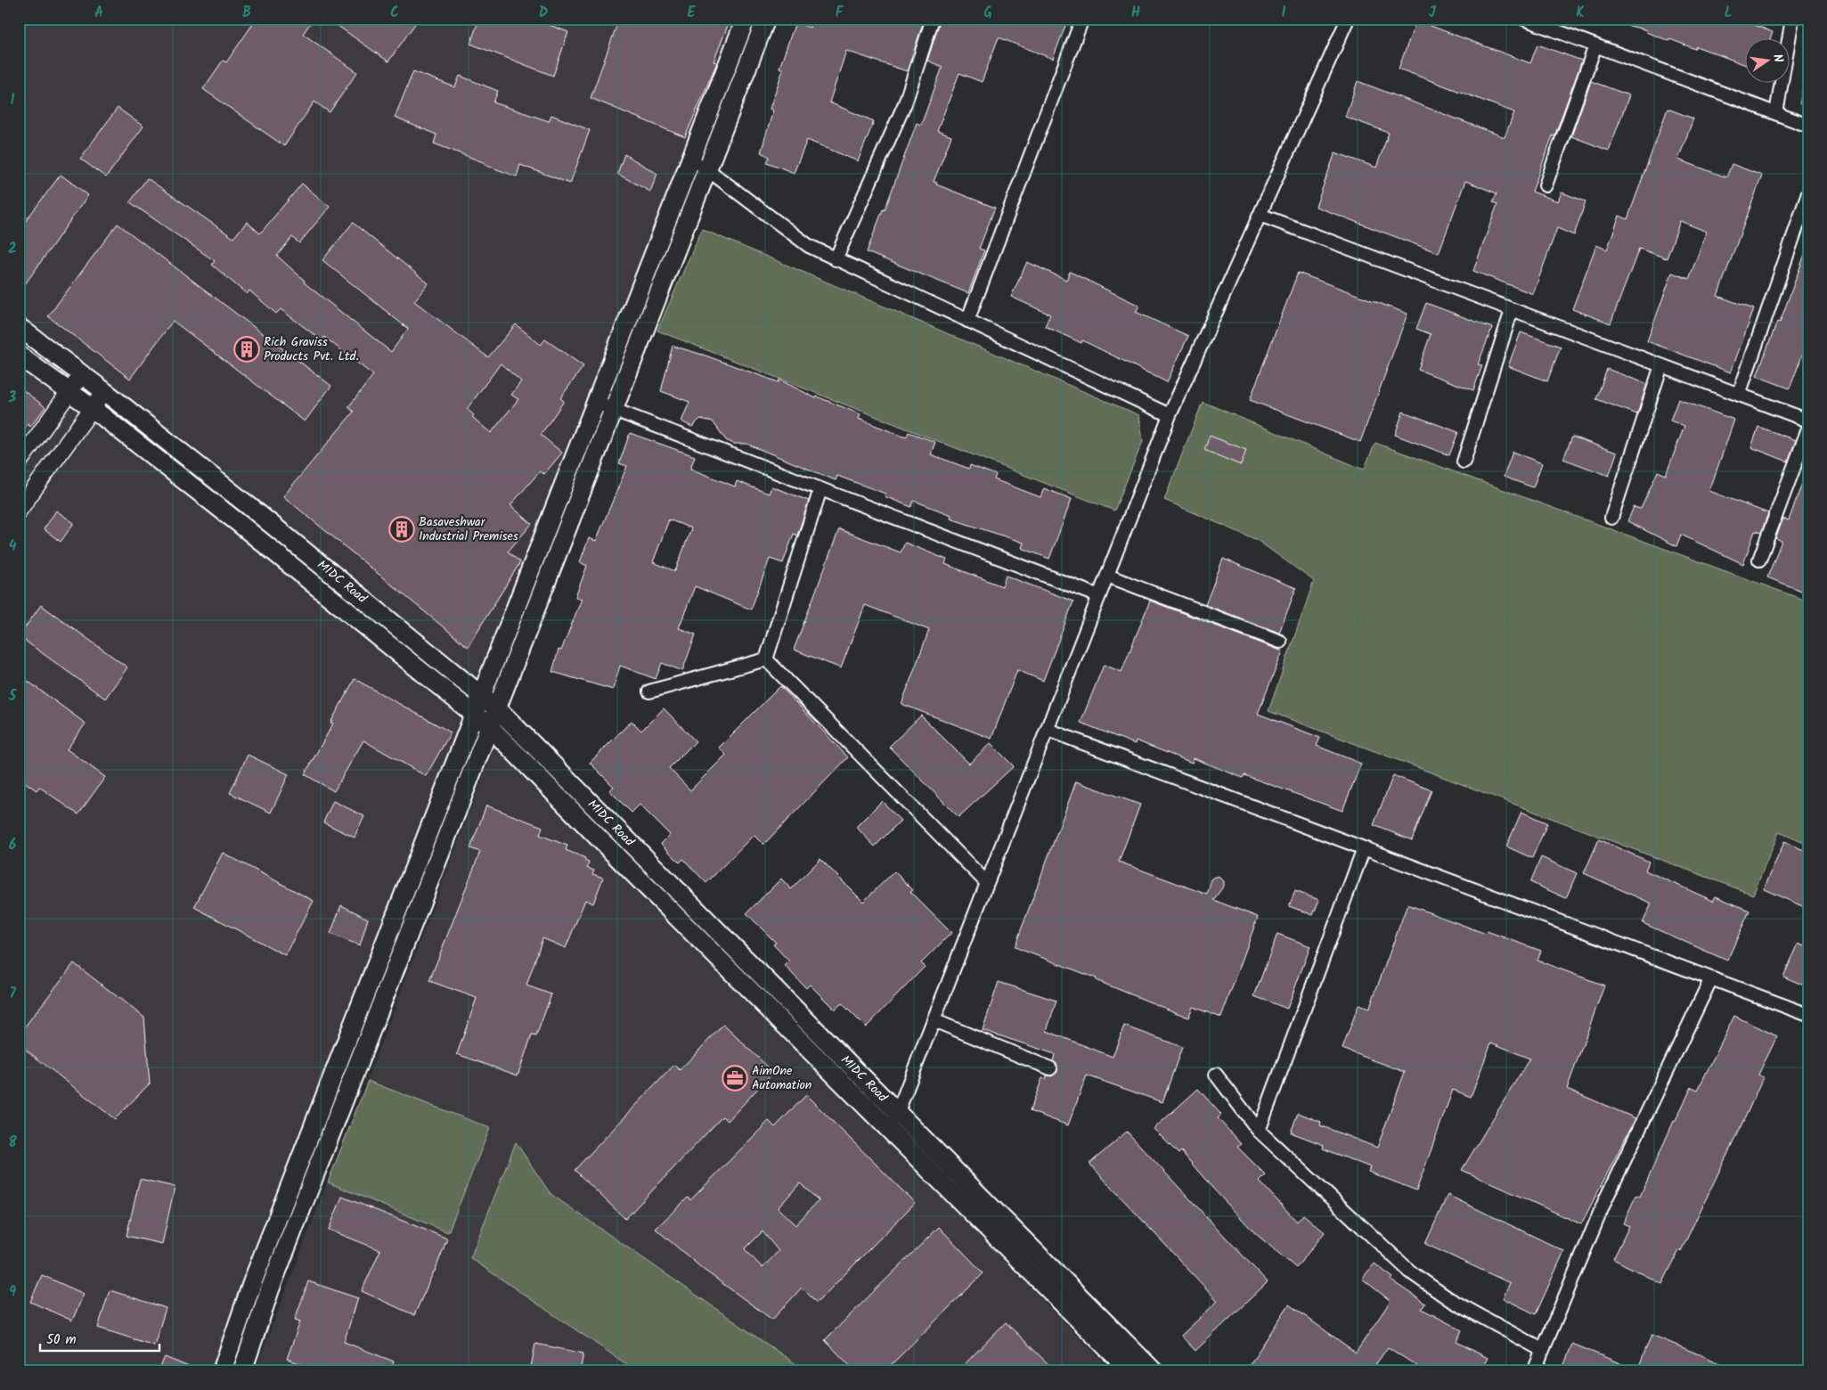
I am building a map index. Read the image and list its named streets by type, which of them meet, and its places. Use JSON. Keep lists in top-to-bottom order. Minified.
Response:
{"streets":{"main road":["MIDC Road"]},"places":{"building":["Rich Graviss Products Pvt. Ltd.","Basaveshwar Industrial Premises"],"office":["AimOne Automation"]},"scale_bar":"50 m","north":"right","grid":{"columns":["A","B","C","D","E","F","G","H","I","J","K","L"],"rows":["1","2","3","4","5","6","7","8","9"]}}
